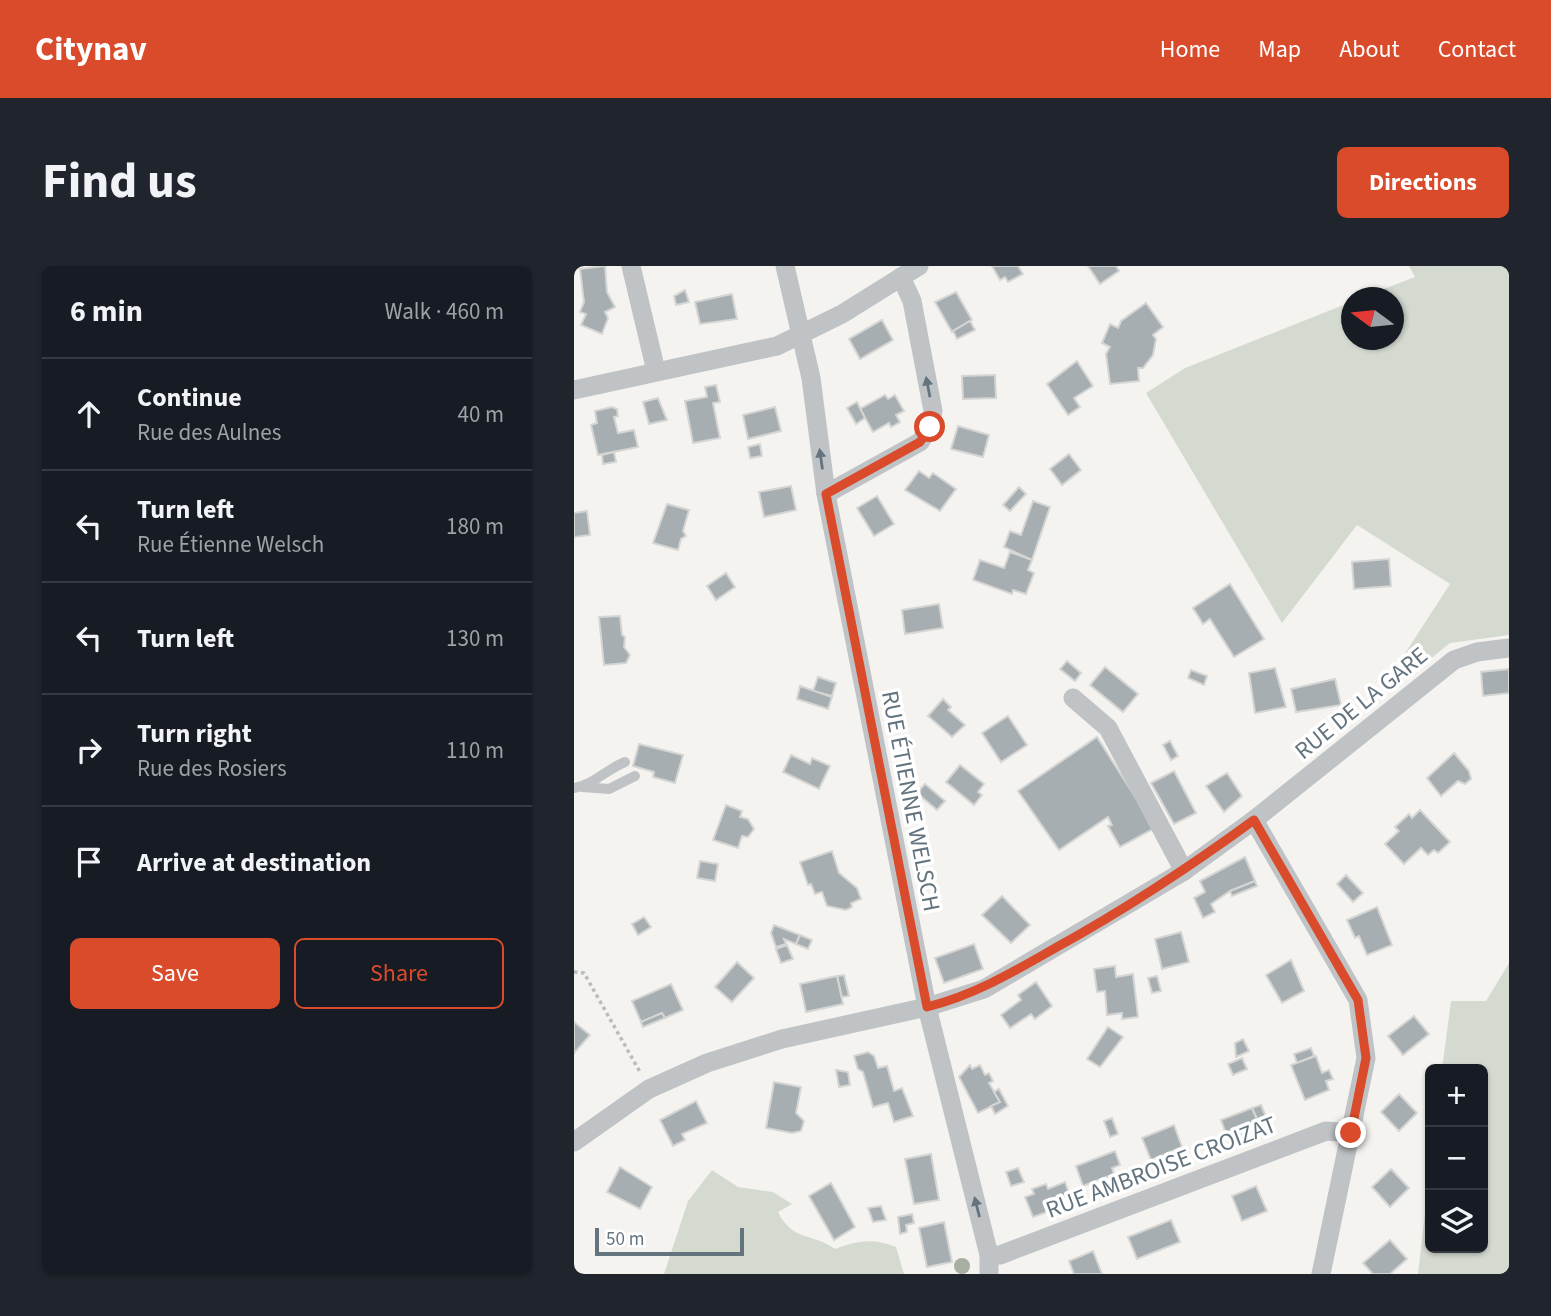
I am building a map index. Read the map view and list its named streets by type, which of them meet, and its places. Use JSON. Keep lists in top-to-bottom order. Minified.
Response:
{"streets":{"street":["RUE DE LA GARE","RUE ÉTIENNE WELSCH","RUE AMBROISE CROIZAT"]},"crossings":[["RUE DE LA GARE","RUE ÉTIENNE WELSCH"],["RUE ÉTIENNE WELSCH","RUE AMBROISE CROIZAT"]],"one_way":["RUE ÉTIENNE WELSCH"],"scale_bar":"50 m","north":"left","page":{"header":"Citynav","nav":["Home","Map","About","Contact"],"title":"Find us","buttons":["Directions",["Save","Share"]],"heading":["6 min","Walk · 460 m"],"list":[["Continue","Rue des Aulnes","40 m"],["Turn left","Rue Étienne Welsch","180 m"],["Turn left","130 m"],["Turn right","Rue des Rosiers","110 m"],"Arrive at destination"],"map_buttons":["+","−"],"scale":"50 m"}}
